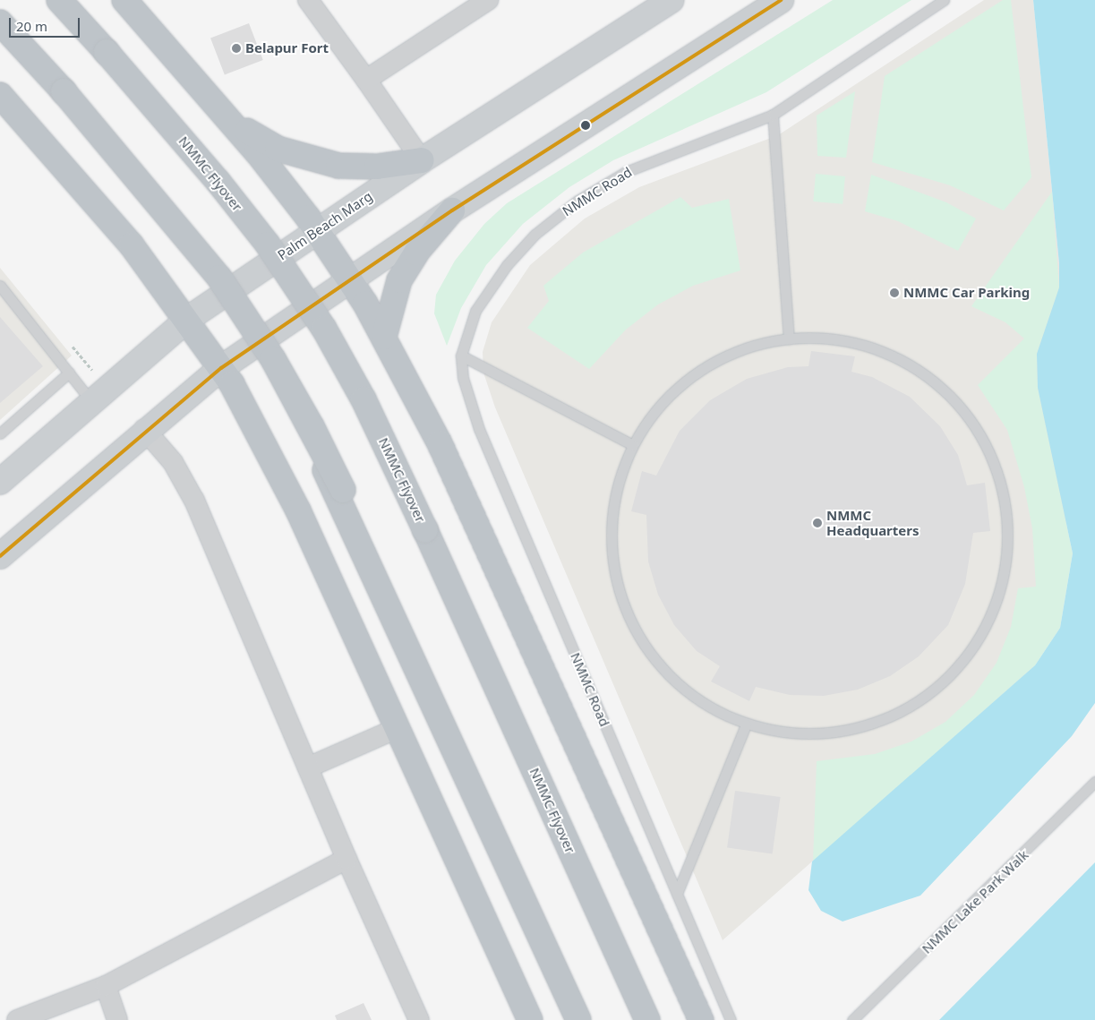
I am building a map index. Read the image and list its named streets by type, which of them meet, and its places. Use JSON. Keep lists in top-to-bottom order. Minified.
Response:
{"streets":{"highway":["NMMC Flyover"],"main road":["Palm Beach Marg"],"lane":["NMMC Road","NMMC Lake Park Walk"]},"places":["Belapur Fort","NMMC Car Parking","NMMC Headquarters"],"scale_bar":"20 m"}
